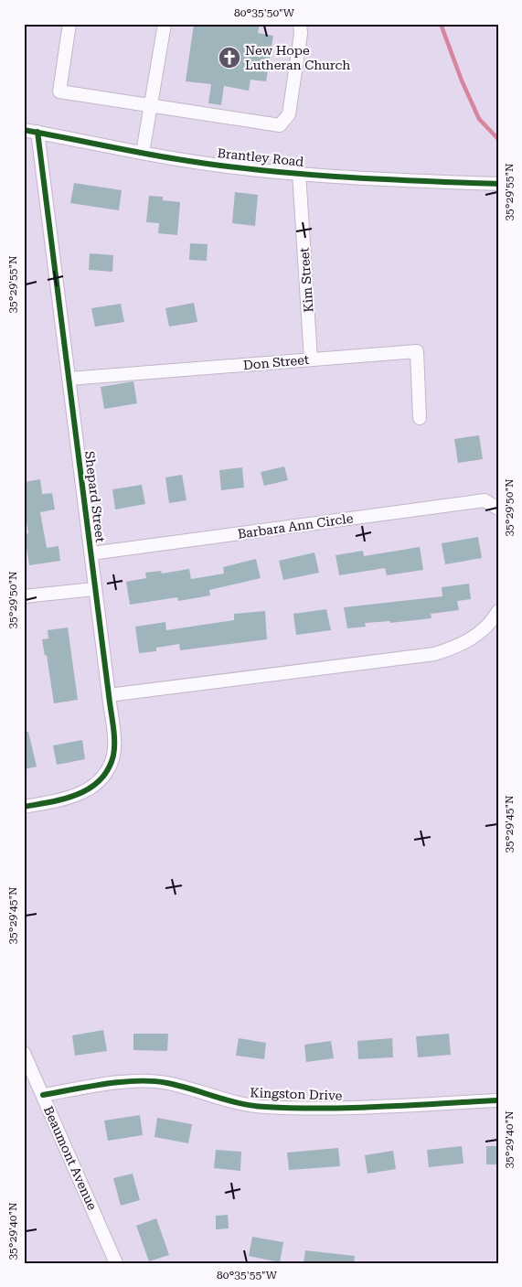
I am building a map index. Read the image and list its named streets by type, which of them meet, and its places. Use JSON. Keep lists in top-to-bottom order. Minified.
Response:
{"streets":{"street":["Brantley Road","Kim Street","Don Street","Shepard Street","Barbara Ann Circle","Kingston Drive","Beaumont Avenue"]},"crossings":[["Brantley Road","Kim Street"],["Brantley Road","Shepard Street"],["Kim Street","Don Street"],["Don Street","Shepard Street"],["Shepard Street","Barbara Ann Circle"],["Kingston Drive","Beaumont Avenue"]],"places":{"church":["New Hope Lutheran Church"]},"coordinates":["80°35'50\"W","35°29'55\"N","35°29'50\"N","35°29'45\"N","35°29'40\"N","80°35'55\"W"]}
